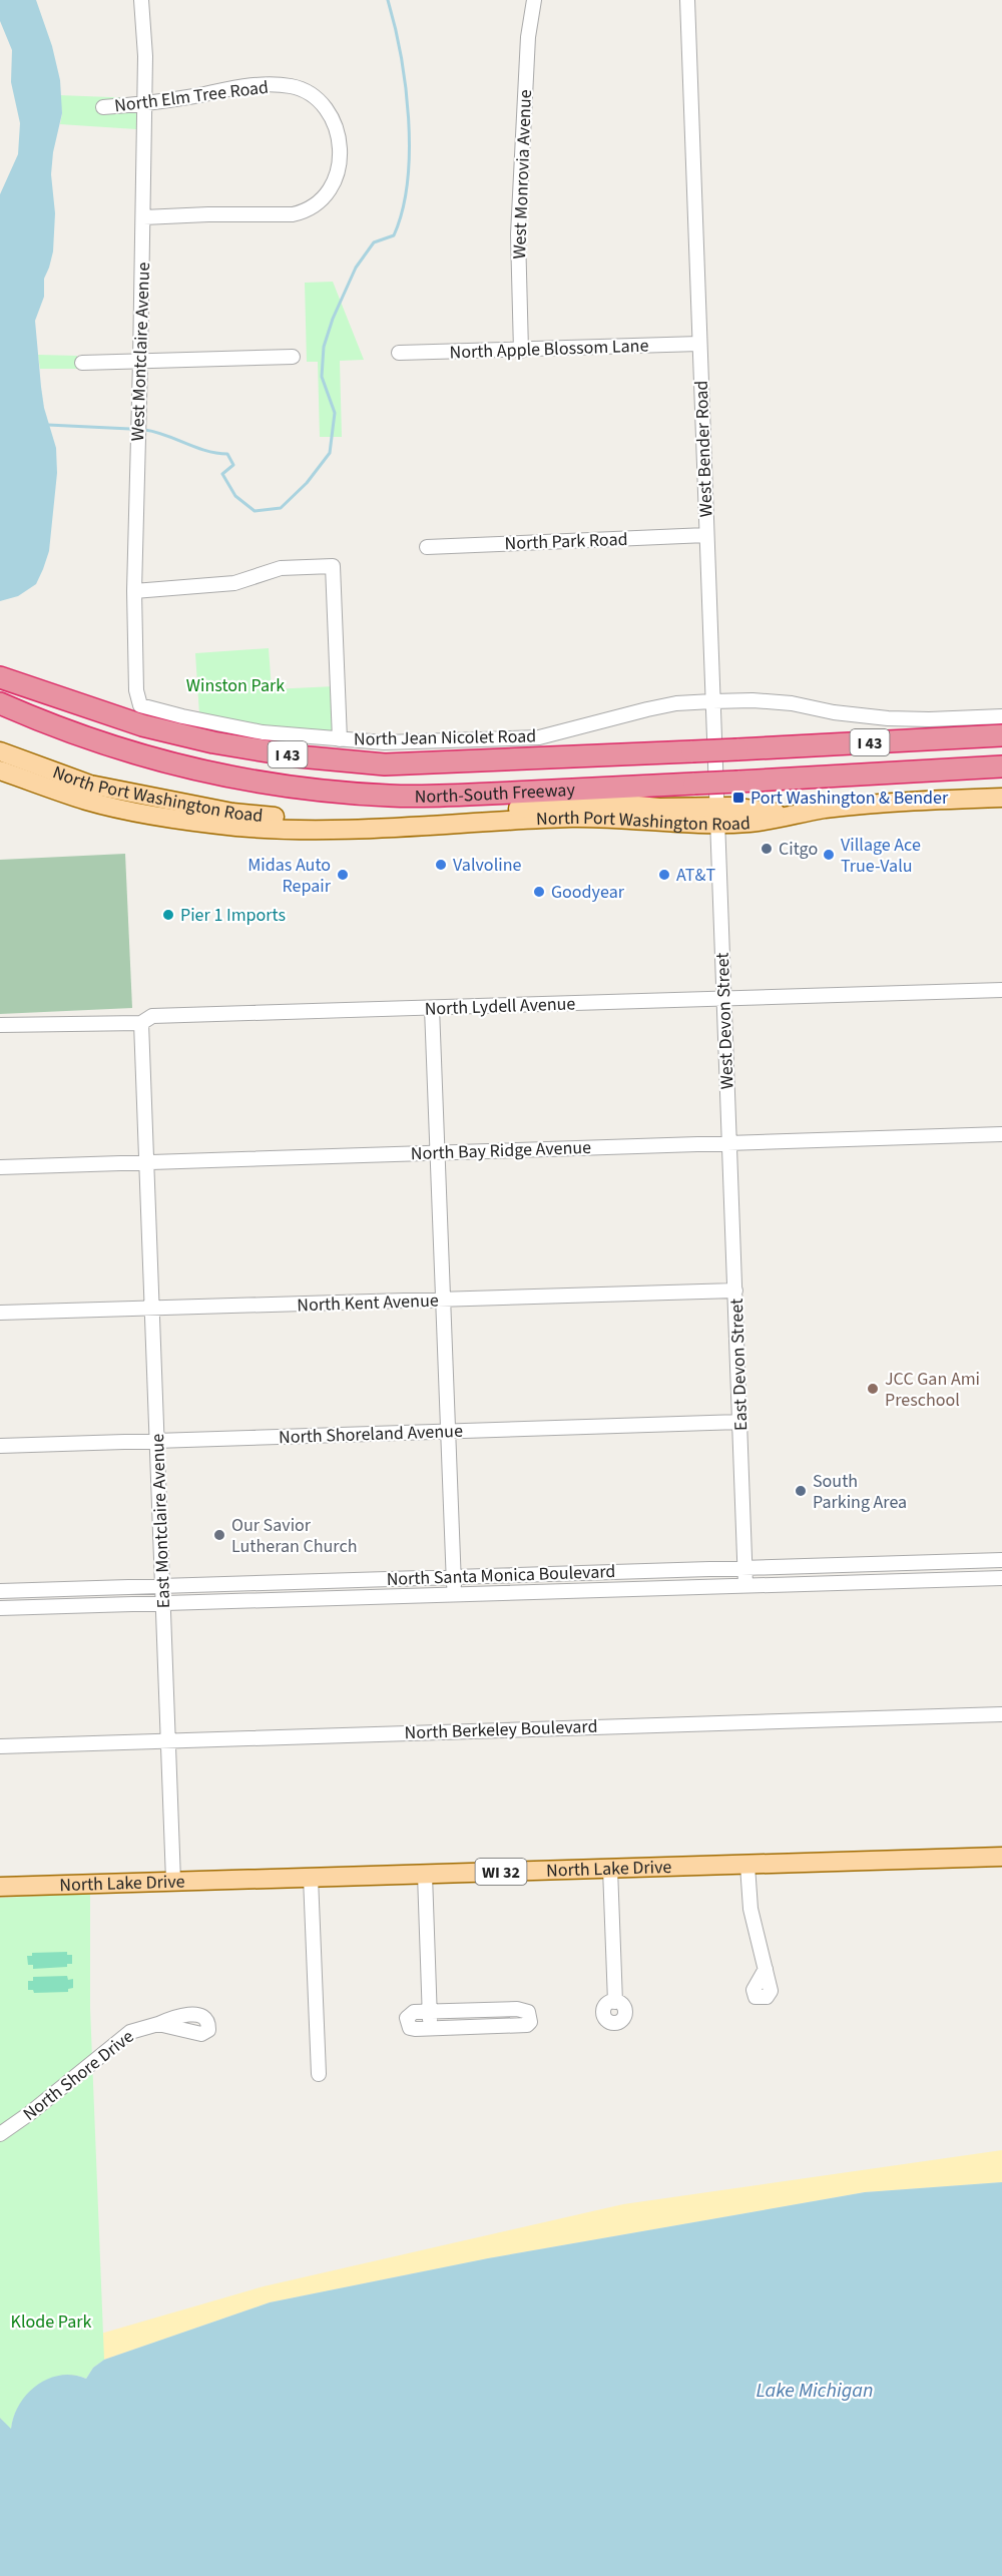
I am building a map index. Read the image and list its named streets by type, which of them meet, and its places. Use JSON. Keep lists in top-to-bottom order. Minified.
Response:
{"streets":{"highway":["I 43","North-South Freeway"],"main road":["North Port Washington Road","North Lake Drive","WI 32"],"street":["North Elm Tree Road","West Monrovia Avenue","North Apple Blossom Lane","West Montclaire Avenue","West Bender Road","North Park Road","North Jean Nicolet Road","North Lydell Avenue","West Devon Street","North Bay Ridge Avenue","North Kent Avenue","East Devon Street","North Shoreland Avenue","East Montclaire Avenue","North Santa Monica Boulevard","North Berkeley Boulevard","North Shore Drive"]},"crossings":[["North Elm Tree Road","West Montclaire Avenue"],["West Monrovia Avenue","North Apple Blossom Lane"],["North Apple Blossom Lane","West Bender Road"],["West Montclaire Avenue","North Jean Nicolet Road"],["West Bender Road","North Park Road"],["West Bender Road","North Jean Nicolet Road"],["West Bender Road","North Port Washington Road"],["West Bender Road","West Devon Street"],["North Lydell Avenue","West Devon Street"],["West Devon Street","North Bay Ridge Avenue"],["West Devon Street","East Devon Street"],["North Bay Ridge Avenue","East Devon Street"],["North Bay Ridge Avenue","East Montclaire Avenue"],["North Kent Avenue","East Devon Street"],["North Kent Avenue","East Montclaire Avenue"],["East Devon Street","North Shoreland Avenue"],["East Devon Street","North Santa Monica Boulevard"],["North Shoreland Avenue","East Montclaire Avenue"],["East Montclaire Avenue","North Santa Monica Boulevard"],["East Montclaire Avenue","North Berkeley Boulevard"],["East Montclaire Avenue","North Lake Drive"]],"water":["Lake Michigan"],"parks":["Winston Park","Klode Park"],"places":{"transit":["Port Washington & Bender"],"other":["Citgo","Village Ace True-Valu","Valvoline","Midas Auto Repair","AT&T","Goodyear","Pier 1 Imports","JCC Gan Ami Preschool","South Parking Area","Our Savior Lutheran Church"]}}
